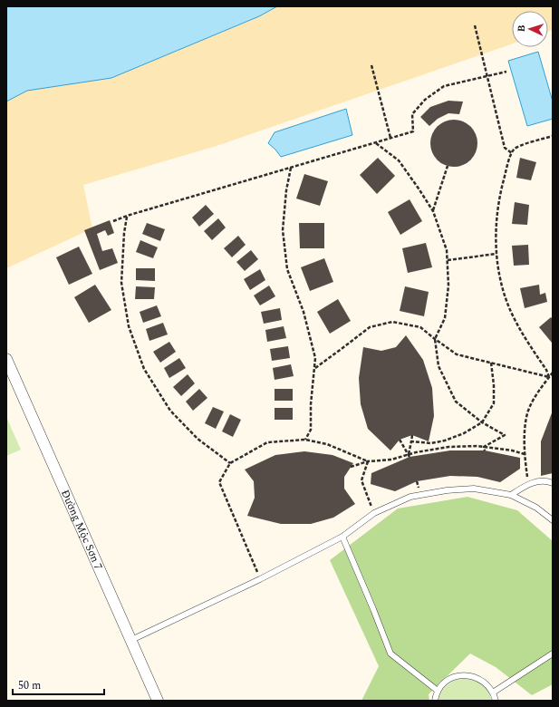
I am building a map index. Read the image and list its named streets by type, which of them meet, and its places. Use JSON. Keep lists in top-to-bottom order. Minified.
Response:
{"streets":{"street":["Đường Mộc Sơn 7"]},"scale_bar":"50 m","north":"left"}
